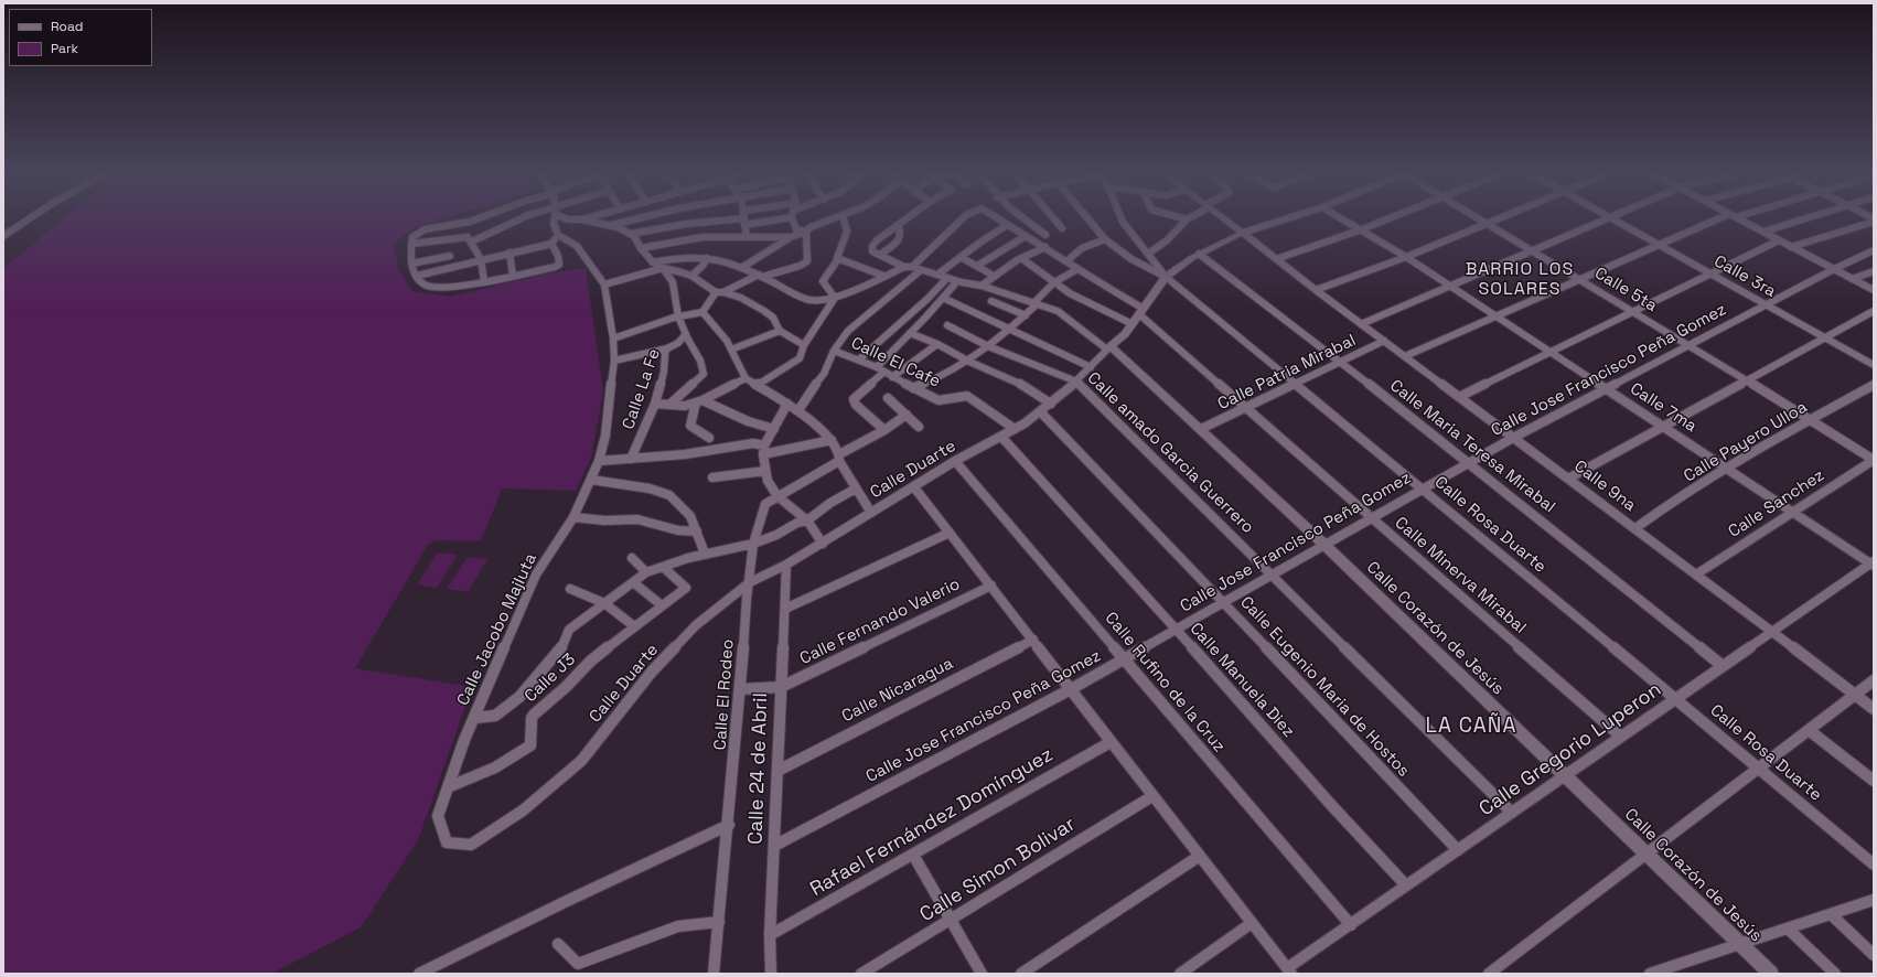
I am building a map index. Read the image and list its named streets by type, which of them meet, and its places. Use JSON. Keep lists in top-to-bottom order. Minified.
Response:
{"streets":{"street":["Calle 3ra","Calle 5ta","Calle El Cafe","Calle Jose Francisco Peña Gomez","Calle Patria Mirabal","Calle La Fe","Calle 7ma","Calle Payero Ulloa","Calle Maria Teresa Mirabal","Calle amado Garcia Guerrero","Calle Duarte","Calle 9na","Calle Sanchez","Calle Rosa Duarte","Calle Minerva Mirabal","Calle Fernando Valerio","Calle Corazón de Jesús","Calle Jacobo Majluta","Calle J3","Calle Manuela Diez","Calle Rufino de la Cruz","Calle Eugenio Maria de Hostos","Calle Nicaragua","Calle El Rodeo","Calle Gregorio Luperon","Calle 24 de Abril","Rafael Fernández Domínguez","Calle Simon Bolivar"]},"crossings":[["Calle 3ra","Calle Jose Francisco Peña Gomez"],["Calle 5ta","Calle Jose Francisco Peña Gomez"],["Calle 5ta","Calle Payero Ulloa"],["Calle 5ta","Calle Sanchez"],["Calle El Cafe","Calle Duarte"],["Calle Jose Francisco Peña Gomez","Calle 7ma"],["Calle Jose Francisco Peña Gomez","Calle Maria Teresa Mirabal"],["Calle Jose Francisco Peña Gomez","Calle amado Garcia Guerrero"],["Calle Jose Francisco Peña Gomez","Calle 9na"],["Calle Jose Francisco Peña Gomez","Calle Rosa Duarte"],["Calle Jose Francisco Peña Gomez","Calle Minerva Mirabal"],["Calle Jose Francisco Peña Gomez","Calle Corazón de Jesús"],["Calle Jose Francisco Peña Gomez","Calle Manuela Diez"],["Calle Jose Francisco Peña Gomez","Calle Rufino de la Cruz"],["Calle Jose Francisco Peña Gomez","Calle Eugenio Maria de Hostos"],["Calle Jose Francisco Peña Gomez","Calle 24 de Abril"],["Calle Patria Mirabal","Calle Maria Teresa Mirabal"],["Calle Patria Mirabal","Calle 9na"],["Calle Patria Mirabal","Calle Rosa Duarte"],["Calle Patria Mirabal","Calle Minerva Mirabal"],["Calle Patria Mirabal","Calle Corazón de Jesús"],["Calle 7ma","Calle Payero Ulloa"],["Calle 7ma","Calle Sanchez"],["Calle 7ma","Calle Gregorio Luperon"],["Calle Payero Ulloa","Calle 9na"],["Calle Maria Teresa Mirabal","Calle Duarte"],["Calle Maria Teresa Mirabal","Calle Gregorio Luperon"],["Calle amado Garcia Guerrero","Calle Duarte"],["Calle amado Garcia Guerrero","Calle Gregorio Luperon"],["Calle Duarte","Calle 9na"],["Calle Duarte","Calle Rosa Duarte"],["Calle Duarte","Calle Minerva Mirabal"],["Calle Duarte","Calle Corazón de Jesús"],["Calle Duarte","Calle Jacobo Majluta"],["Calle Duarte","Calle Manuela Diez"],["Calle Duarte","Calle Rufino de la Cruz"],["Calle Duarte","Calle Eugenio Maria de Hostos"],["Calle Duarte","Calle El Rodeo"],["Calle Duarte","Calle 24 de Abril"],["Calle 9na","Calle Sanchez"],["Calle 9na","Calle Gregorio Luperon"],["Calle Rosa Duarte","Calle Gregorio Luperon"],["Calle Minerva Mirabal","Calle Gregorio Luperon"],["Calle Fernando Valerio","Calle 24 de Abril"],["Calle Corazón de Jesús","Calle Gregorio Luperon"],["Calle Jacobo Majluta","Calle J3"],["Calle Manuela Diez","Calle Gregorio Luperon"],["Calle Rufino de la Cruz","Calle Gregorio Luperon"],["Calle Eugenio Maria de Hostos","Calle Gregorio Luperon"],["Calle Nicaragua","Calle 24 de Abril"],["Calle 24 de Abril","Rafael Fernández Domínguez"]],"districts":["BARRIO LOS SOLARES","LA CAÑA"],"legend":["Road","Park"]}
